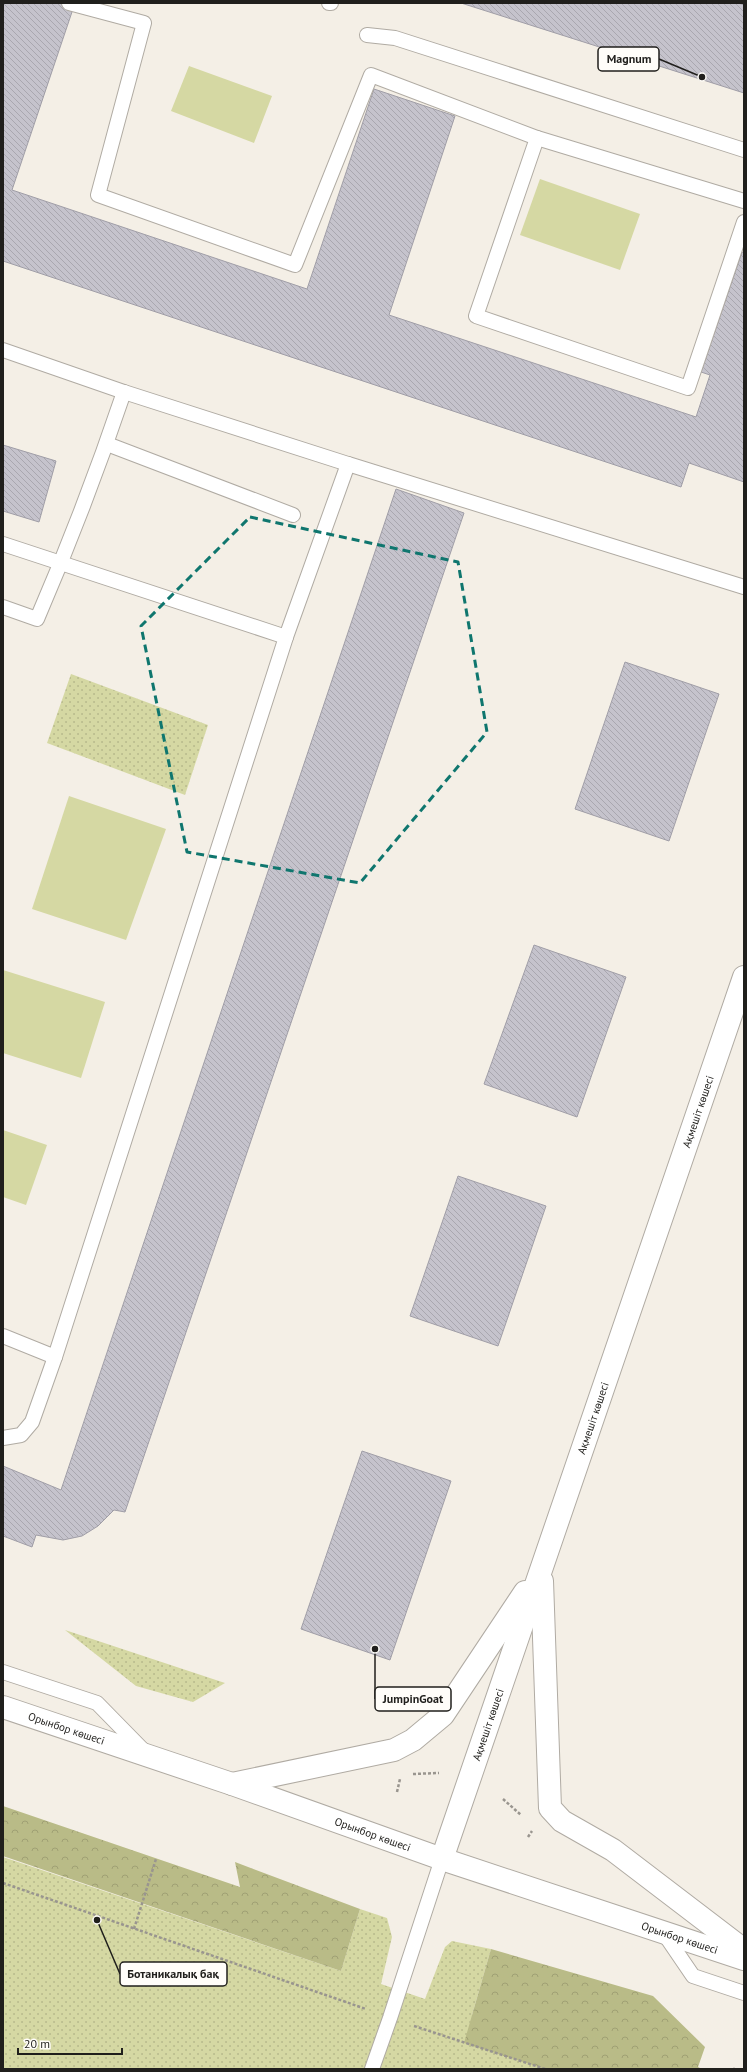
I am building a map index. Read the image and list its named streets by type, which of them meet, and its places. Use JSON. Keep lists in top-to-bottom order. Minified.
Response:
{"streets":{"street":["Ақмешіт көшесі","Орынбор көшесі"]},"crossings":[["Ақмешіт көшесі","Орынбор көшесі"]],"places":["Magnum","JumpinGoat","Ботаникалық бақ"],"scale_bar":"20 m"}
